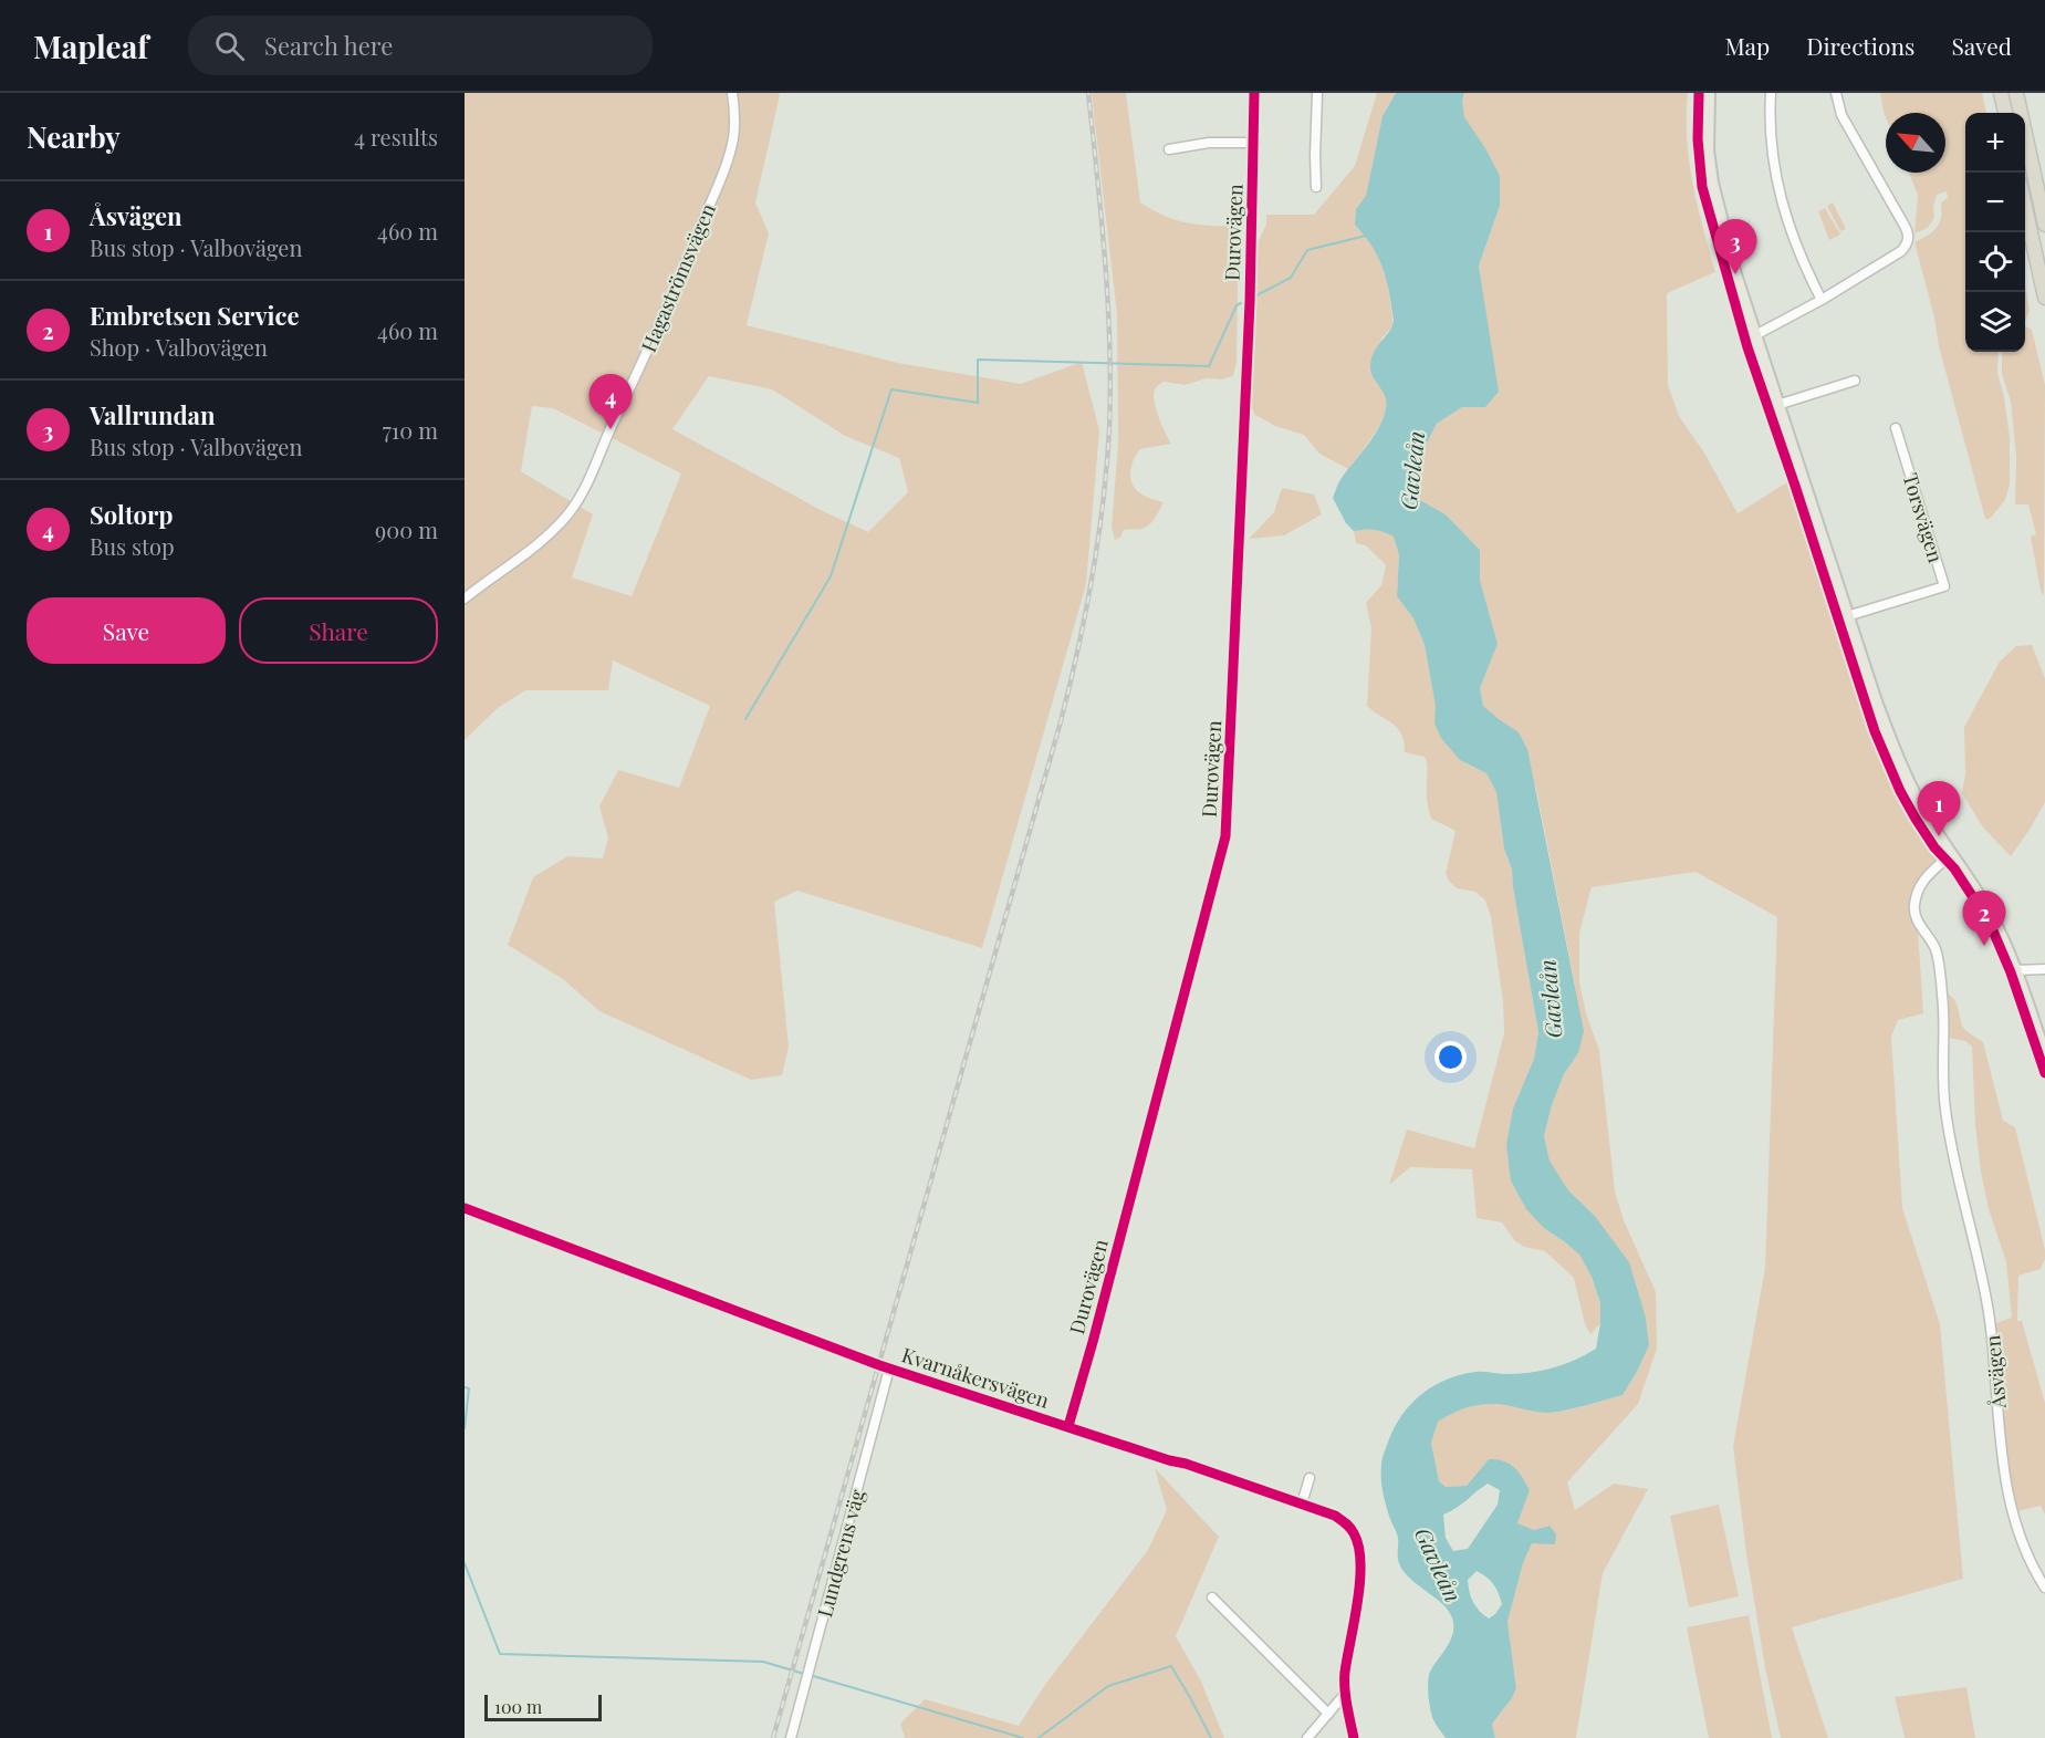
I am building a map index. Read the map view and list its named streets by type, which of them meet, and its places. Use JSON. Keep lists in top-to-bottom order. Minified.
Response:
{"streets":{"street":["Durovägen","Hagaströmsvägen","Torsvägen","Åsvägen","Kvarnåkersvägen","Lundgrens väg"]},"crossings":[["Durovägen","Kvarnåkersvägen"],["Kvarnåkersvägen","Lundgrens väg"]],"water":["Gavleån"],"scale_bar":"100 m","north":"top left","page":{"header":"Mapleaf","search":"Search here","nav":["Map","Directions","Saved"],"heading":["Nearby","4 results"],"map_buttons":["+","−"],"list":[{"mark":"1","name":"Åsvägen","note":"Bus stop · Valbovägen","value":"460 m"},{"mark":"2","name":"Embretsen Service","note":"Shop · Valbovägen","value":"460 m"},{"mark":"3","name":"Vallrundan","note":"Bus stop · Valbovägen","value":"710 m"},{"mark":"4","name":"Soltorp","note":"Bus stop","value":"900 m"}],"pins":["3","4","1","2"],"buttons":["Save","Share"],"scale":"100 m"}}
